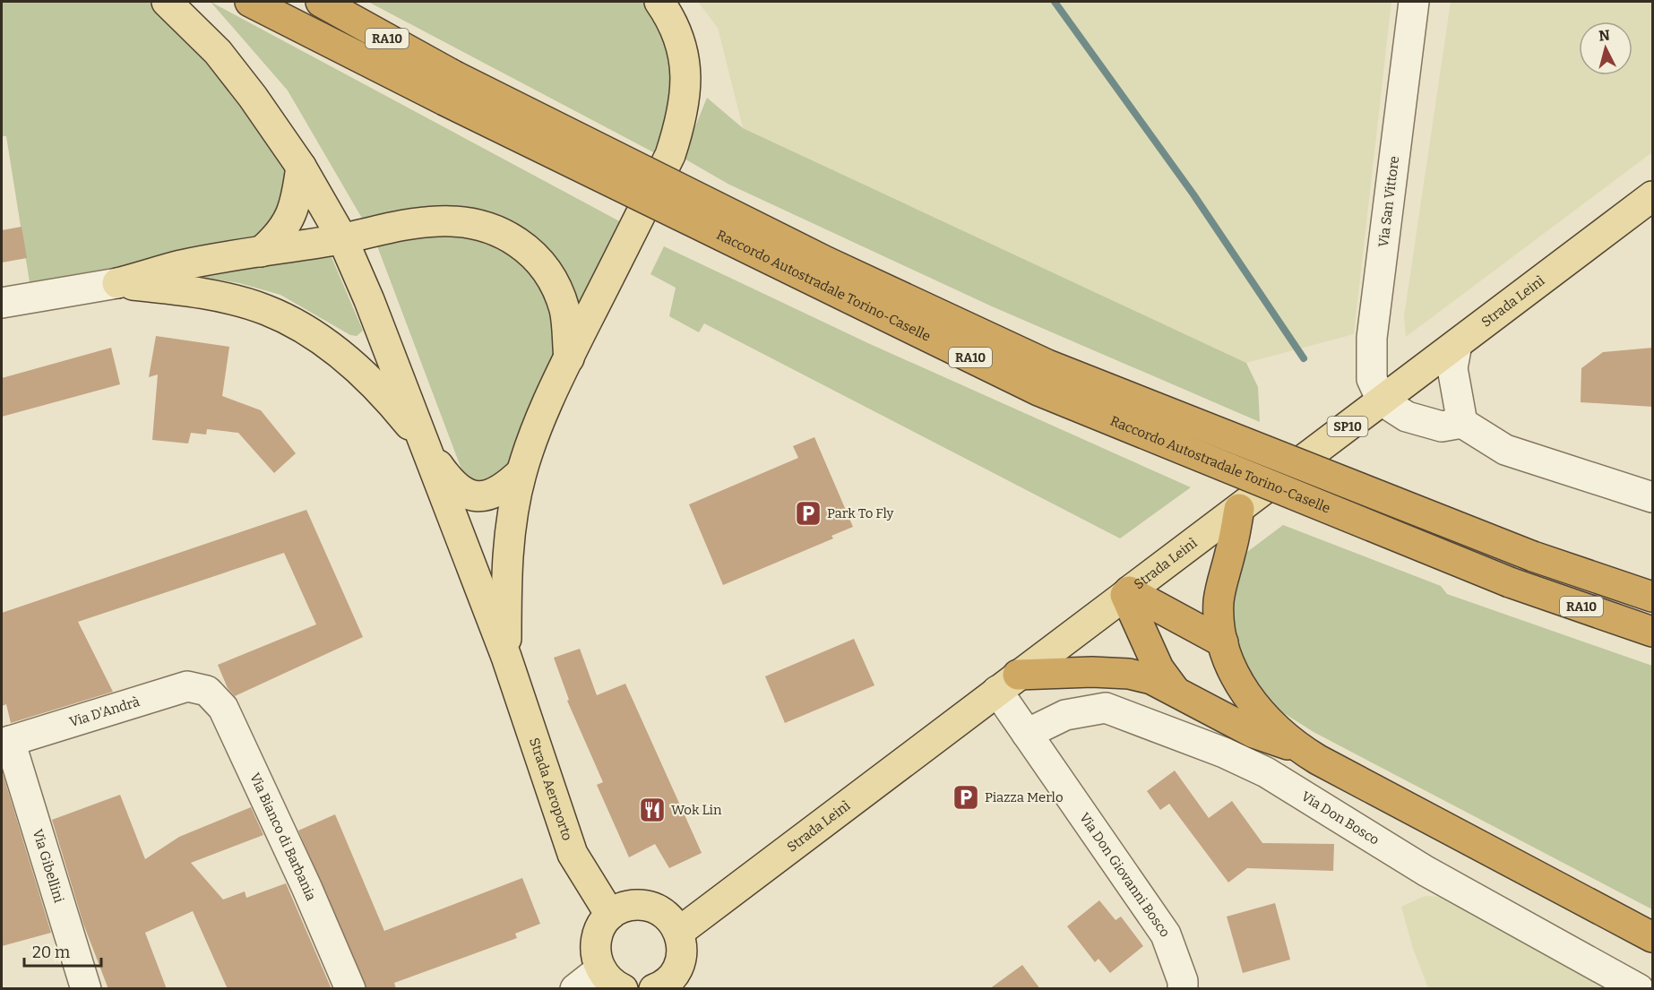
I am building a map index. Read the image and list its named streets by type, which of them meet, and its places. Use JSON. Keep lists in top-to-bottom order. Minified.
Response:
{"streets":{"highway":["RA10","Raccordo Autostradale Torino-Caselle"],"main road":["Strada Leinì","SP10","Strada Aeroporto"],"street":["Via San Vittore","Via D'Andrà","Via Don Bosco","Via Bianco di Barbania","Via Gibellini","Via Don Giovanni Bosco"]},"crossings":[["Via San Vittore","Strada Leinì"],["Strada Leinì","Via Don Giovanni Bosco"],["Via D'Andrà","Via Bianco di Barbania"],["Via D'Andrà","Via Gibellini"],["Via Don Bosco","Via Don Giovanni Bosco"]],"places":{"parking":["Park To Fly","Piazza Merlo"],"restaurant":["Wok Lin"]},"scale_bar":"20 m","north":"top"}
